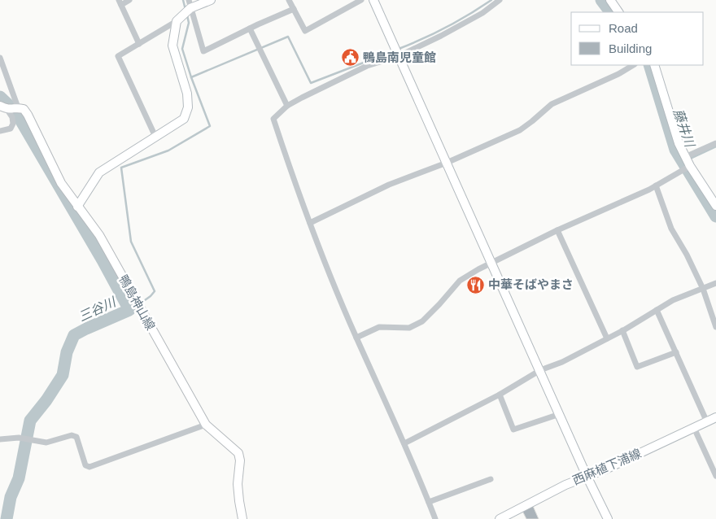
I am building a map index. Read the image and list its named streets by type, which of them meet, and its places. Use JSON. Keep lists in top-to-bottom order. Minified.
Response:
{"streets":{"street":["鴨島神山線","西麻植下浦線"]},"water":["藤井川","三谷川"],"places":{"public building":["鴨島南児童館"],"restaurant":["中華そばやまさ"]},"legend":["Road","Building"]}
